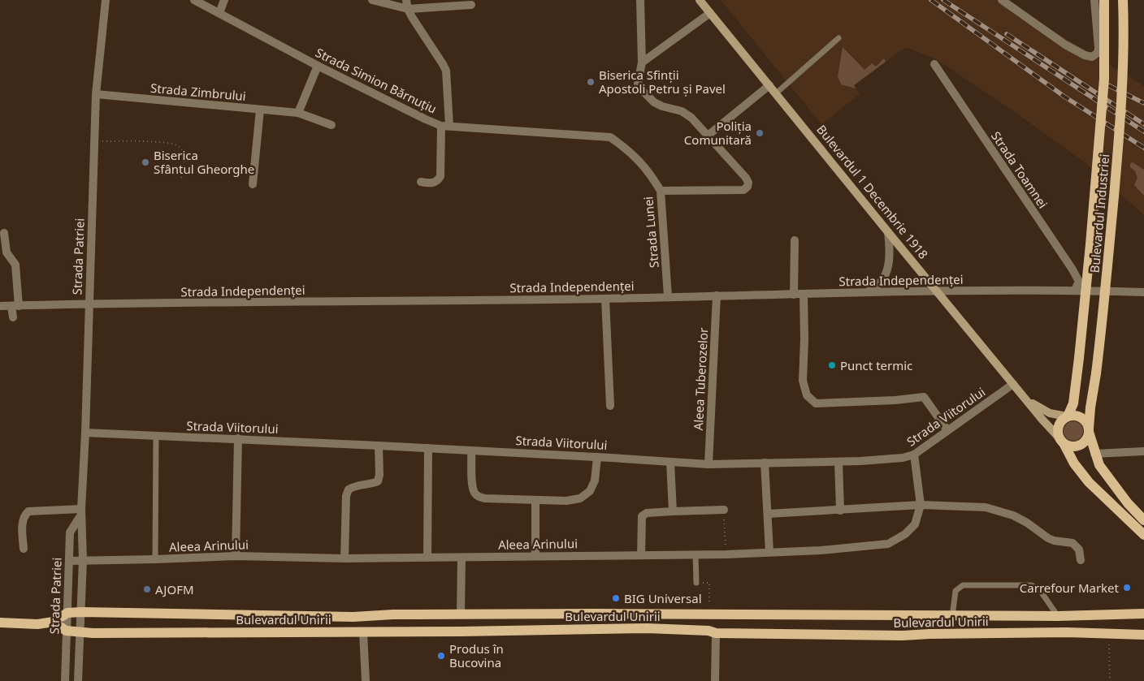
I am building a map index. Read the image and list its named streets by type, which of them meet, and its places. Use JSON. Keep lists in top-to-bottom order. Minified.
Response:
{"streets":{"main road":["Bulevardul 1 Decembrie 1918","Bulevardul Industriei","Bulevardul Unirii"],"street":["Strada Simion Bărnuțiu","Strada Zimbrului","Strada Toamnei","Strada Lunei","Strada Patriei","Strada Independenței","Aleea Tuberozelor","Strada Viitorului","Aleea Arinului"]},"crossings":[["Strada Simion Bărnuțiu","Strada Lunei"],["Strada Zimbrului","Strada Patriei"],["Strada Toamnei","Strada Independenței"],["Bulevardul 1 Decembrie 1918","Bulevardul Industriei"],["Bulevardul 1 Decembrie 1918","Strada Independenței"],["Bulevardul 1 Decembrie 1918","Strada Viitorului"],["Strada Lunei","Strada Independenței"],["Strada Patriei","Strada Independenței"],["Strada Patriei","Strada Viitorului"],["Strada Patriei","Aleea Arinului"],["Strada Patriei","Bulevardul Unirii"],["Strada Independenței","Aleea Tuberozelor"],["Aleea Tuberozelor","Strada Viitorului"],["Strada Viitorului","Aleea Arinului"]],"places":["Biserica Sfinții Apostoli Petru și Pavel","Poliția Comunitară","Biserica Sfântul Gheorghe","Punct termic","Carrefour Market","AJOFM","BIG Universal","Produs în Bucovina"]}
